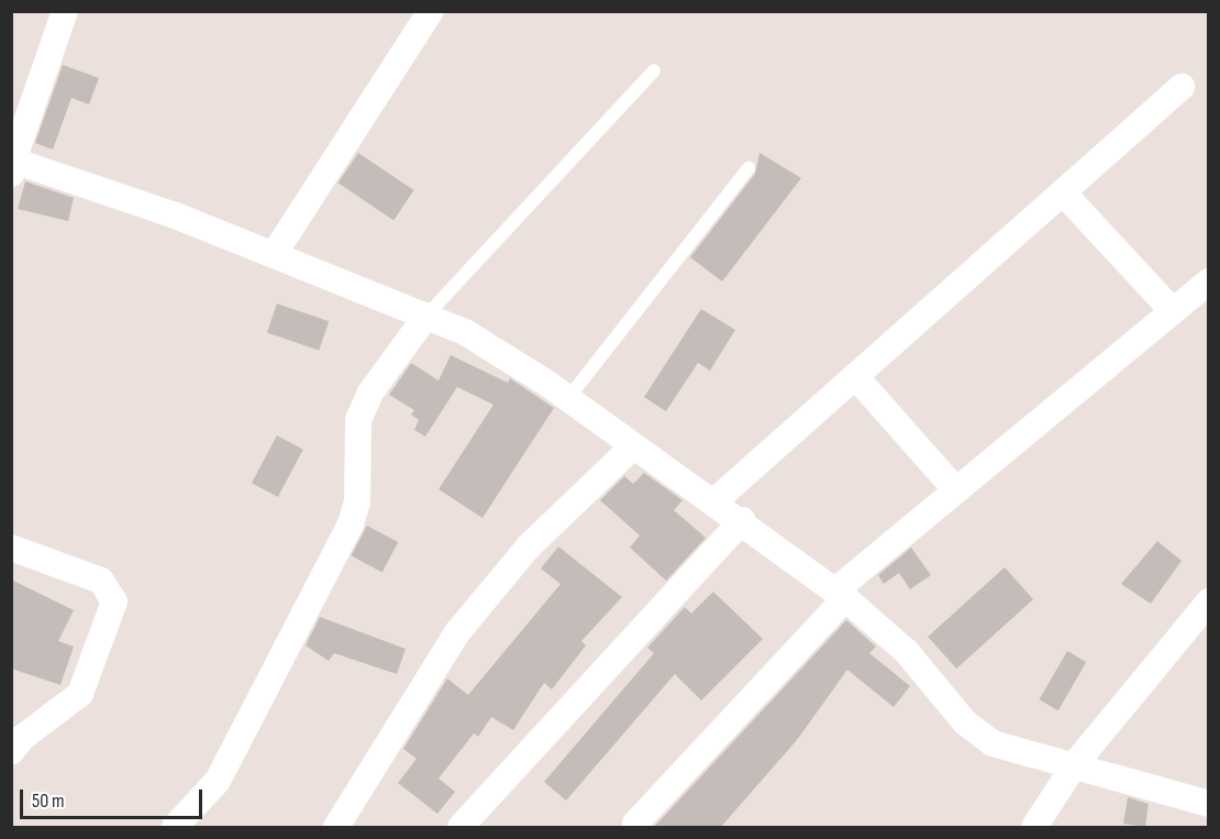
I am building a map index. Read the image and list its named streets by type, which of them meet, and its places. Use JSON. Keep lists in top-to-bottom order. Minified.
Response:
{"scale_bar":"50 m"}
